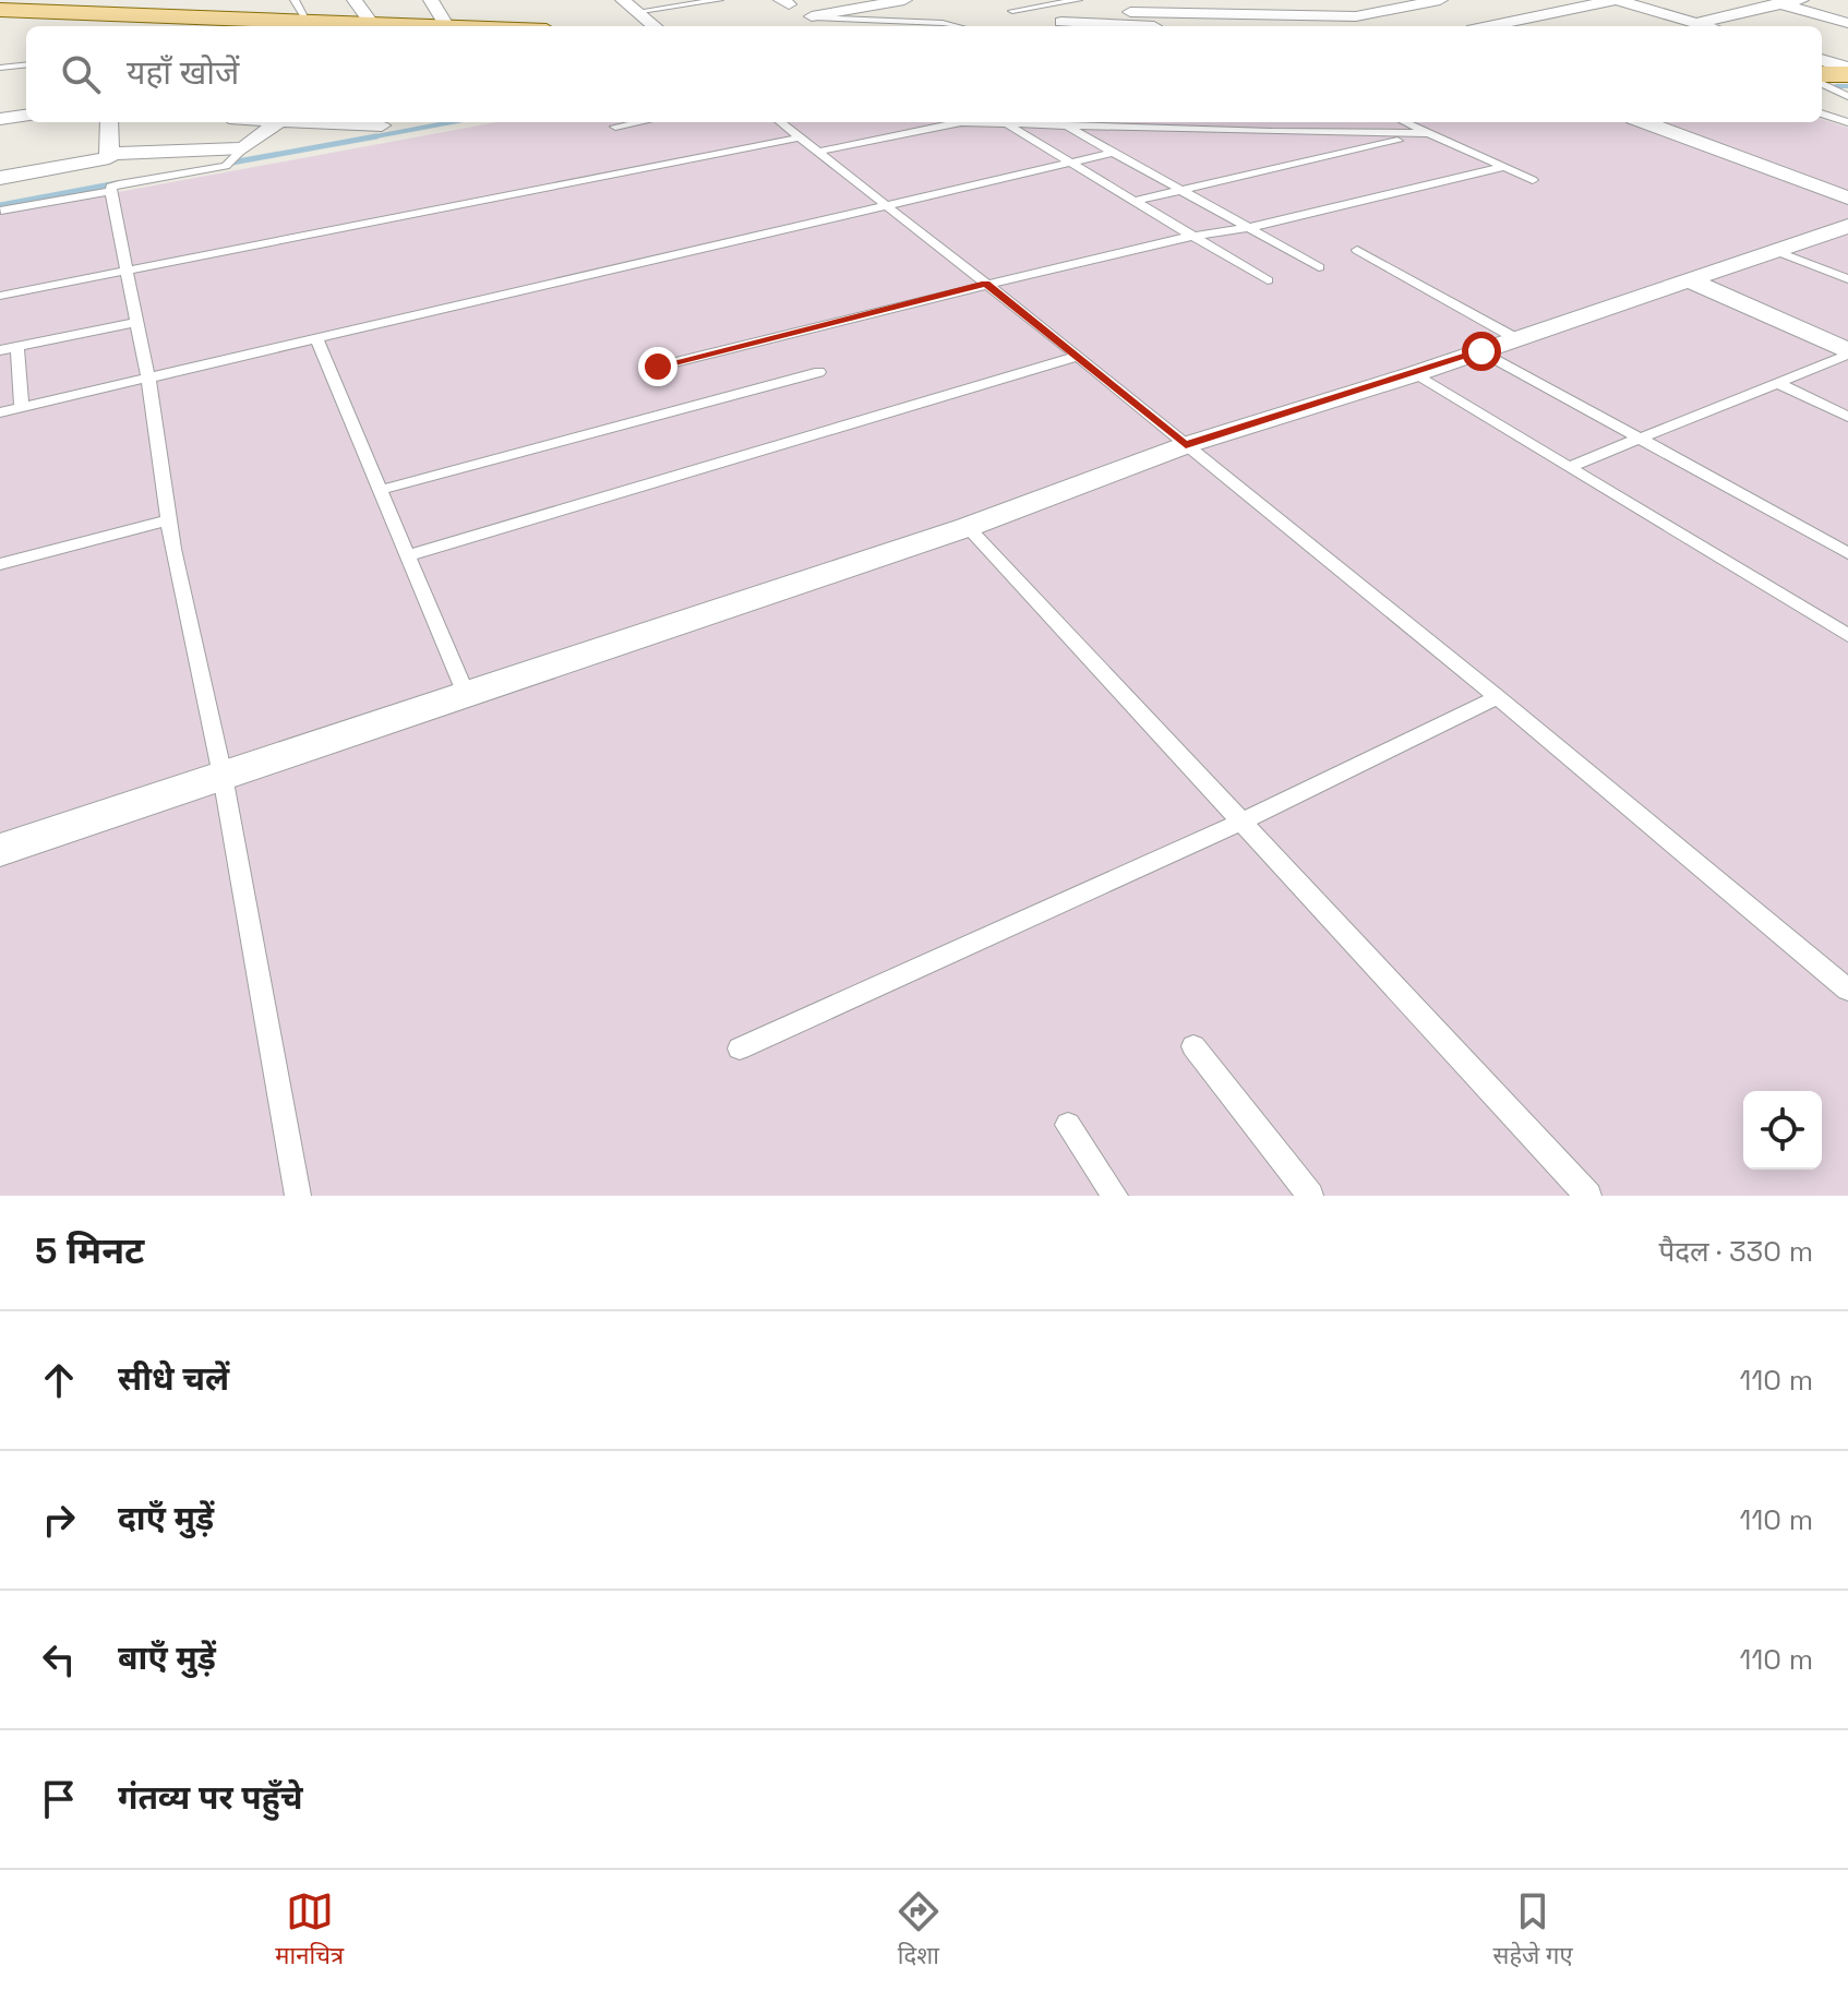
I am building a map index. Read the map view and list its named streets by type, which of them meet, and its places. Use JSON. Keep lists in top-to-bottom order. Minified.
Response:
{"page":{"search":"यहाँ खोजें","heading":["5 मिनट","पैदल · 330 m"],"list":[["सीधे चलें","110 m"],["दाएँ मुड़ें","110 m"],["बाएँ मुड़ें","110 m"],"गंतव्य पर पहुँचे"],"nav":["मानचित्र","दिशा","सहेजे गए"]}}
